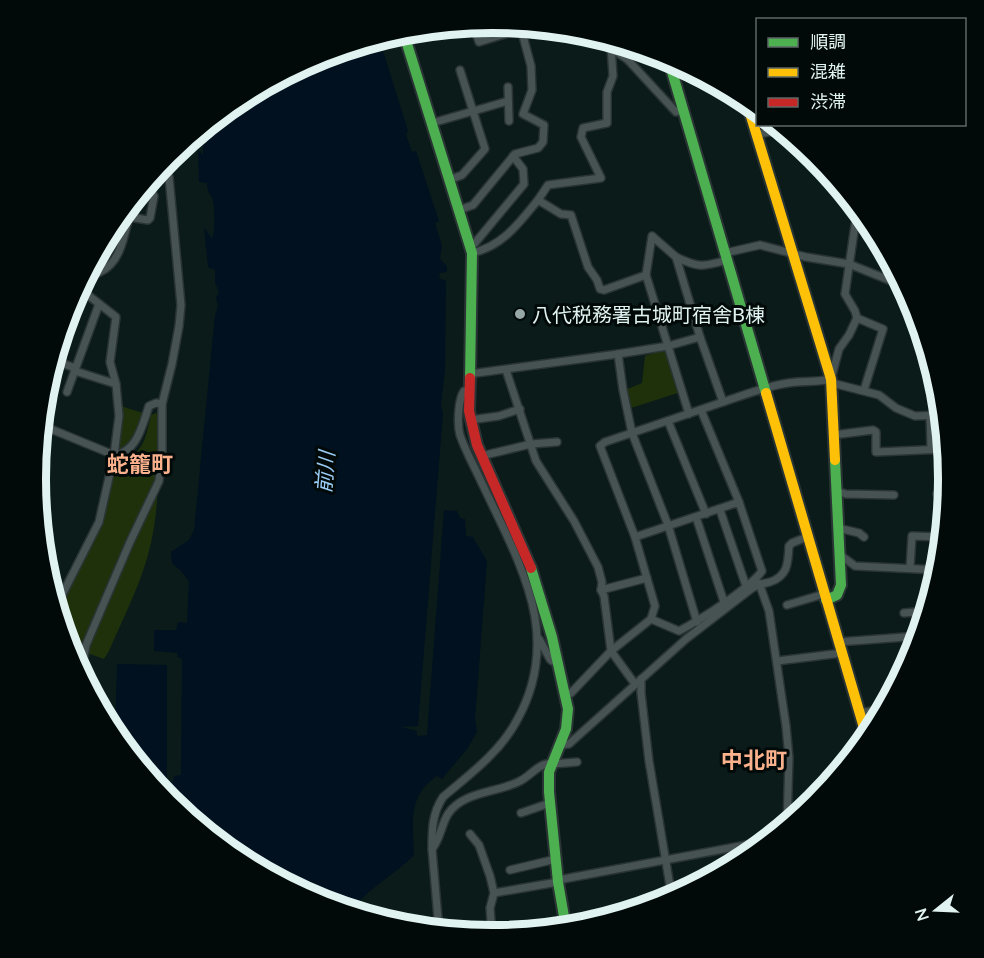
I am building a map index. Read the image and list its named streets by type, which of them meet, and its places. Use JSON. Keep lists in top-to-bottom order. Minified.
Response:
{"districts":["蛇籠町","中北町"],"water":["前川"],"places":["八代税務署古城町宿舎B棟"],"legend":["順調","混雑","渋滞"],"north":"left"}
